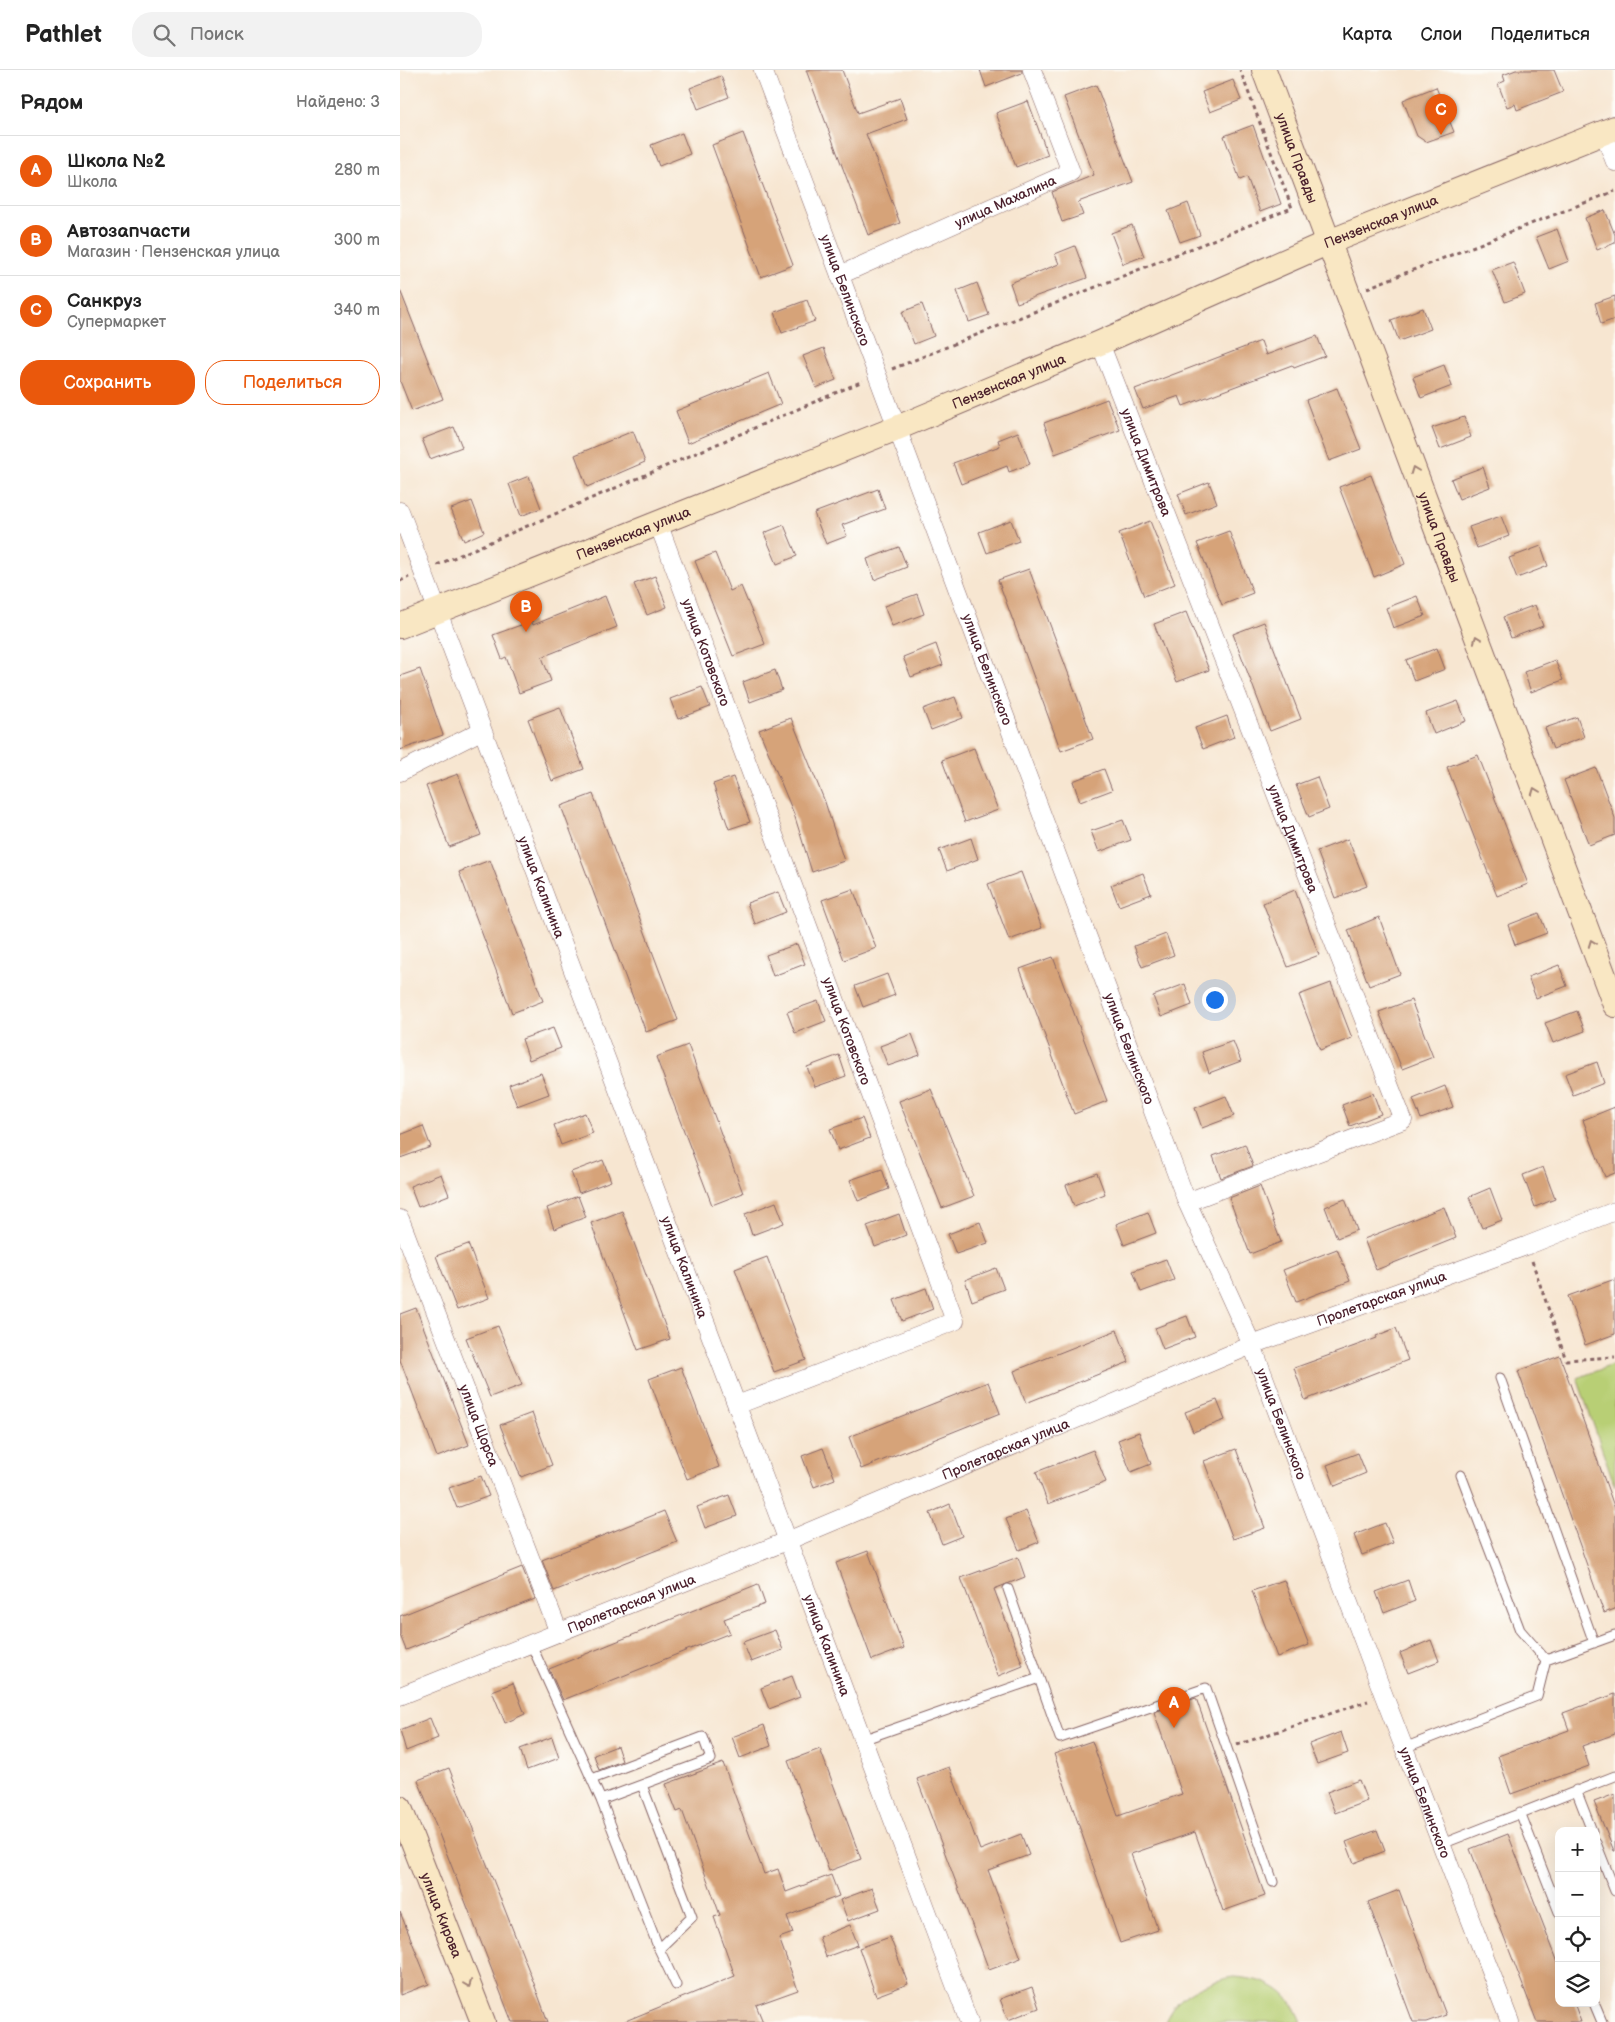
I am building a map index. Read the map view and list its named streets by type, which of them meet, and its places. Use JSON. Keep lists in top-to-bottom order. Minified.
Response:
{"streets":{"street":["улица Правды","улица Махалина","Пензенская улица","улица Белинского","улица Димитрова","улица Котовского","улица Калинина","Пролетарская улица","улица Щорса","улица Кирова"]},"crossings":[["улица Правды","Пензенская улица"],["улица Махалина","улица Белинского"],["Пензенская улица","улица Белинского"],["Пензенская улица","улица Димитрова"],["Пензенская улица","улица Котовского"],["Пензенская улица","улица Калинина"],["улица Белинского","улица Димитрова"],["улица Белинского","Пролетарская улица"],["улица Котовского","улица Калинина"],["улица Калинина","Пролетарская улица"],["Пролетарская улица","улица Щорса"]],"one_way":["улица Правды","улица Кирова"],"page":{"header":"Pathlet","search":"Поиск","nav":["Карта","Слои","Поделиться"],"heading":["Рядом","Найдено: 3"],"pins":["C","B","A"],"list":[{"mark":"A","name":"Школа №2","note":"Школа","value":"280 m"},{"mark":"B","name":"Автозапчасти","note":"Магазин · Пензенская улица","value":"300 m"},{"mark":"C","name":"Санкруз","note":"Супермаркет","value":"340 m"}],"buttons":["Сохранить","Поделиться"],"map_buttons":["+","−"]}}
